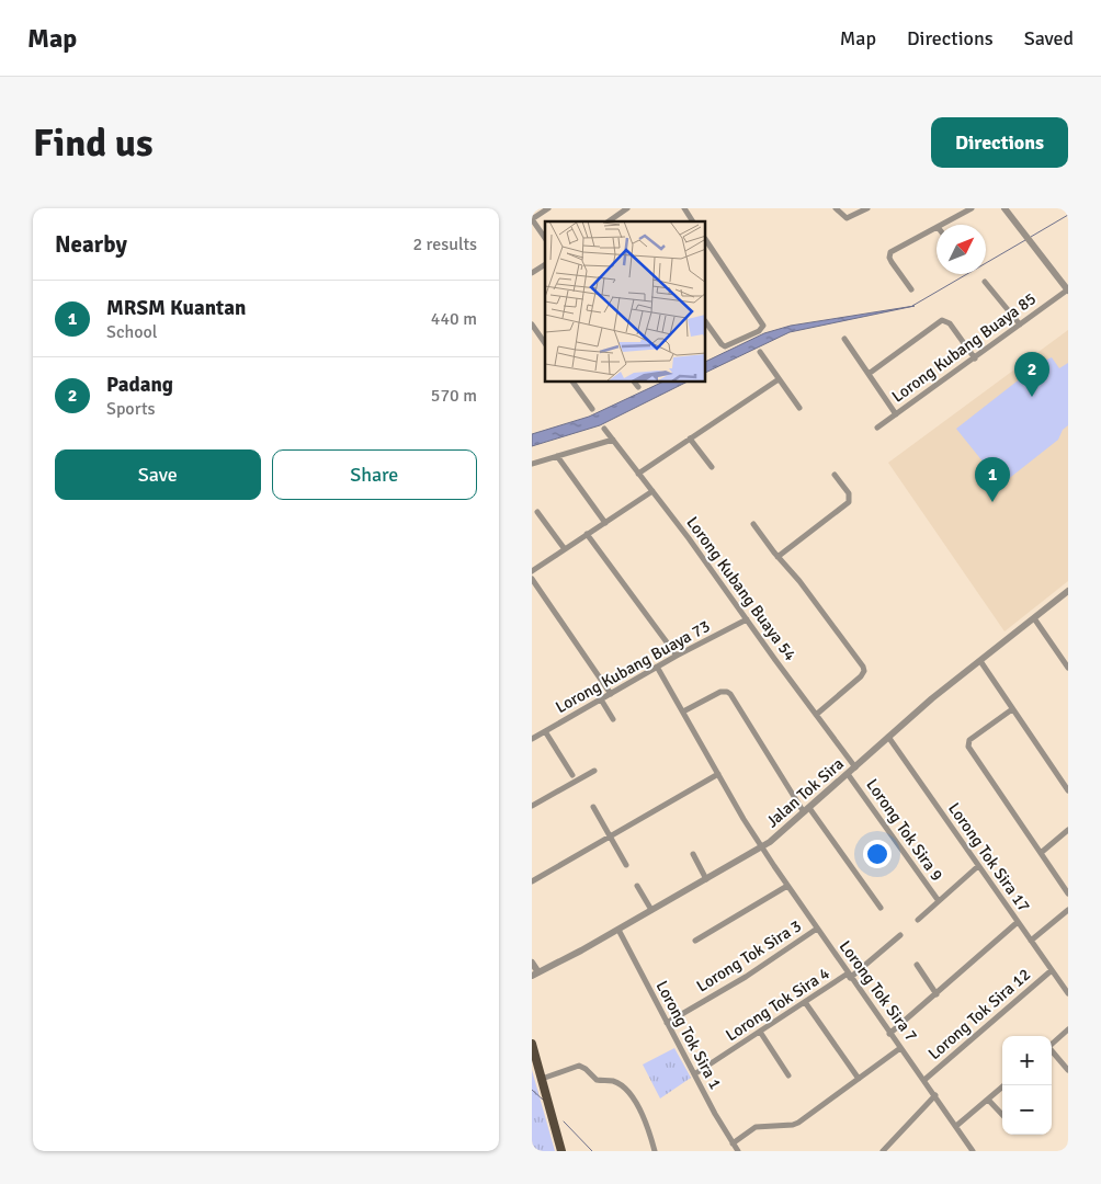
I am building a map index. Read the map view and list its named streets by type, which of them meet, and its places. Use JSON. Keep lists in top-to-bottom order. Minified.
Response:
{"streets":{"street":["Lorong Kubang Buaya 85","Lorong Kubang Buaya 54","Lorong Kubang Buaya 73","Jalan Tok Sira","Lorong Tok Sira 9","Lorong Tok Sira 17","Lorong Tok Sira 3","Lorong Tok Sira 7","Lorong Tok Sira 4","Lorong Tok Sira 12","Lorong Tok Sira 1"]},"crossings":[["Lorong Kubang Buaya 54","Lorong Kubang Buaya 73"],["Lorong Kubang Buaya 54","Jalan Tok Sira"],["Lorong Kubang Buaya 73","Lorong Tok Sira 7"],["Jalan Tok Sira","Lorong Tok Sira 9"],["Jalan Tok Sira","Lorong Tok Sira 17"],["Jalan Tok Sira","Lorong Tok Sira 7"],["Jalan Tok Sira","Lorong Tok Sira 1"],["Lorong Tok Sira 17","Lorong Tok Sira 12"],["Lorong Tok Sira 3","Lorong Tok Sira 7"],["Lorong Tok Sira 3","Lorong Tok Sira 1"],["Lorong Tok Sira 7","Lorong Tok Sira 4"],["Lorong Tok Sira 7","Lorong Tok Sira 12"],["Lorong Tok Sira 4","Lorong Tok Sira 1"]],"north":"top right","page":{"header":"Map","nav":["Map","Directions","Saved"],"buttons":["Directions",["Save","Share"]],"title":"Find us","heading":["Nearby","2 results"],"list":[{"mark":"1","name":"MRSM Kuantan","note":"School","value":"440 m"},{"mark":"2","name":"Padang","note":"Sports","value":"570 m"}],"pins":["2","1"],"map_buttons":["+","−"]}}
